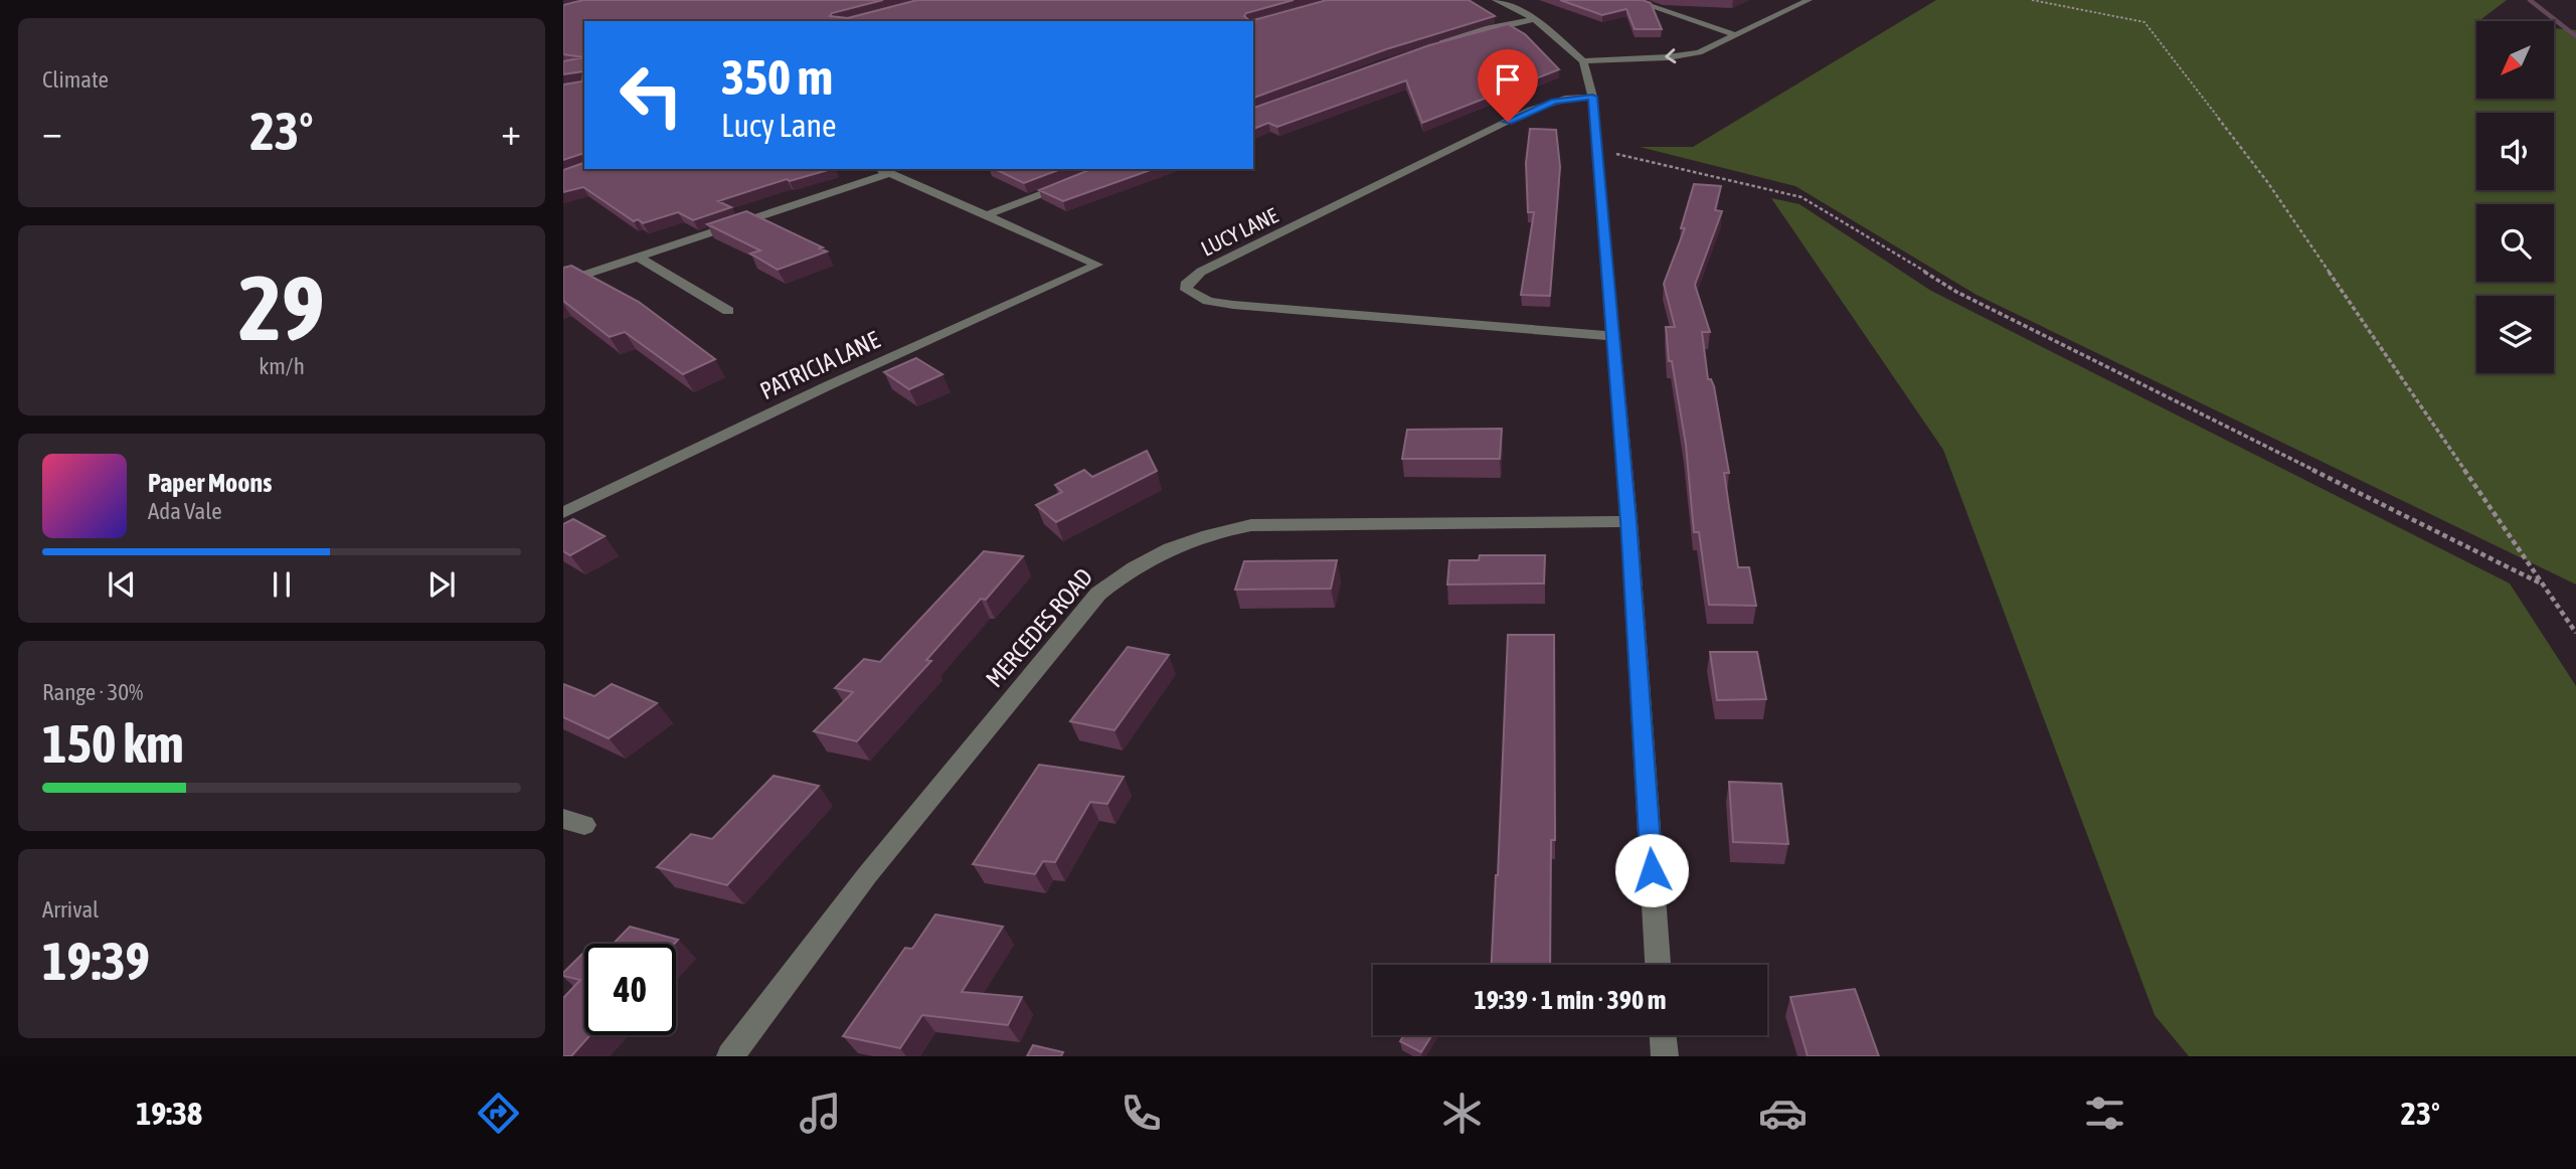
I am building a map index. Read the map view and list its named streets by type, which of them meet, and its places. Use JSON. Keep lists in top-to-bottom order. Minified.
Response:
{"streets":{"street":["LUCY LANE","PATRICIA LANE","MERCEDES ROAD"]},"north":"bottom left","page":{"tile":["Climate",["29","km/h"],["Range · 30%","150 km"],["Arrival","19:39"]],"turn":["350 m","Lucy Lane"],"heat":["−","23°","+"],"song":["Paper Moons","Ada Vale"],"limit":"40","trip":"19:39 · 1 min · 390 m","tabs":["19:38","23°"]}}
